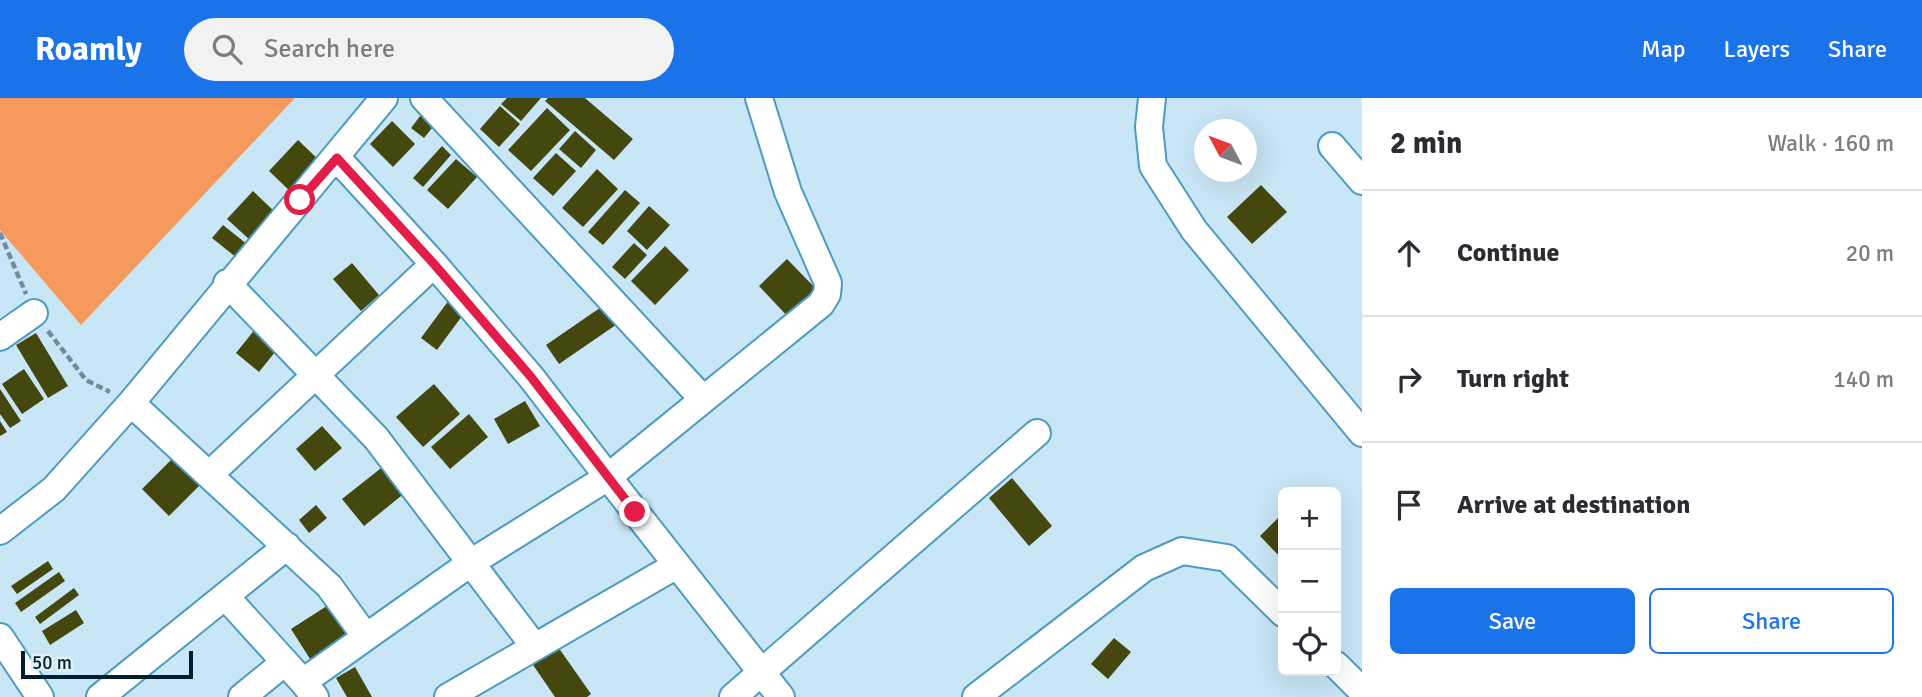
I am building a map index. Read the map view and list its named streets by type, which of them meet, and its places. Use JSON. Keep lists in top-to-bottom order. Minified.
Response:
{"scale_bar":"50 m","north":"top left","page":{"header":"Roamly","search":"Search here","nav":["Map","Layers","Share"],"heading":["2 min","Walk · 160 m"],"list":[["Continue","20 m"],["Turn right","140 m"],"Arrive at destination"],"map_buttons":["+","−"],"buttons":["Save","Share"],"scale":"50 m"}}
